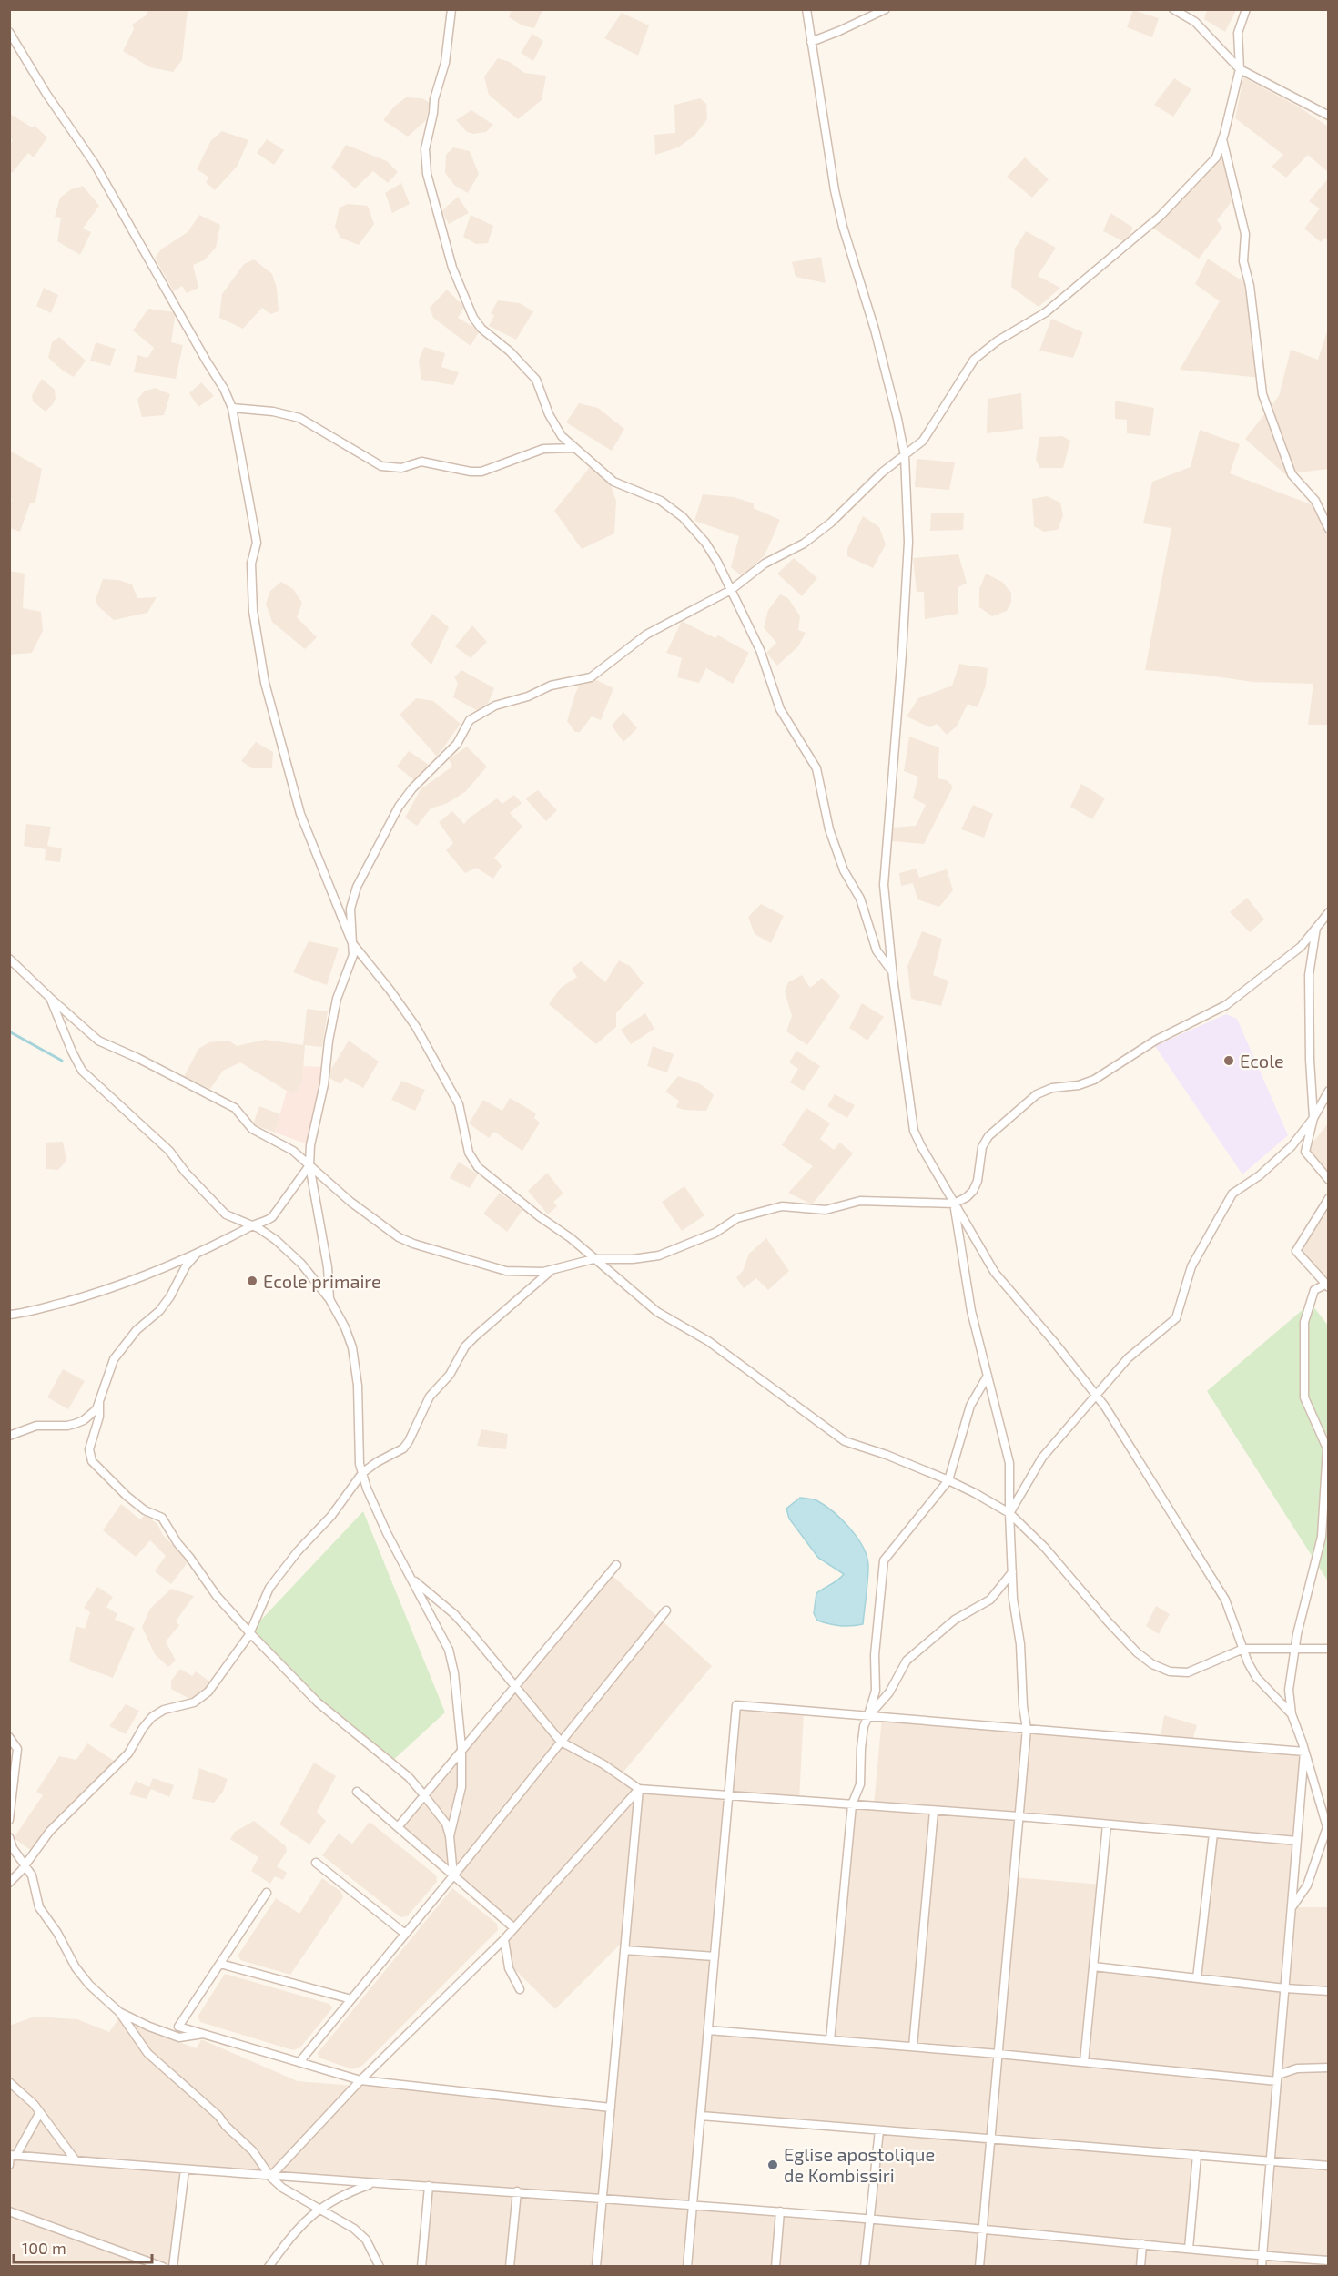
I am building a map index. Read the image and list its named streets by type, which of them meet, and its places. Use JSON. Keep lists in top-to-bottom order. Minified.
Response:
{"places":["Ecole","Ecole primaire","Eglise apostolique de Kombissiri"],"scale_bar":"100 m"}
